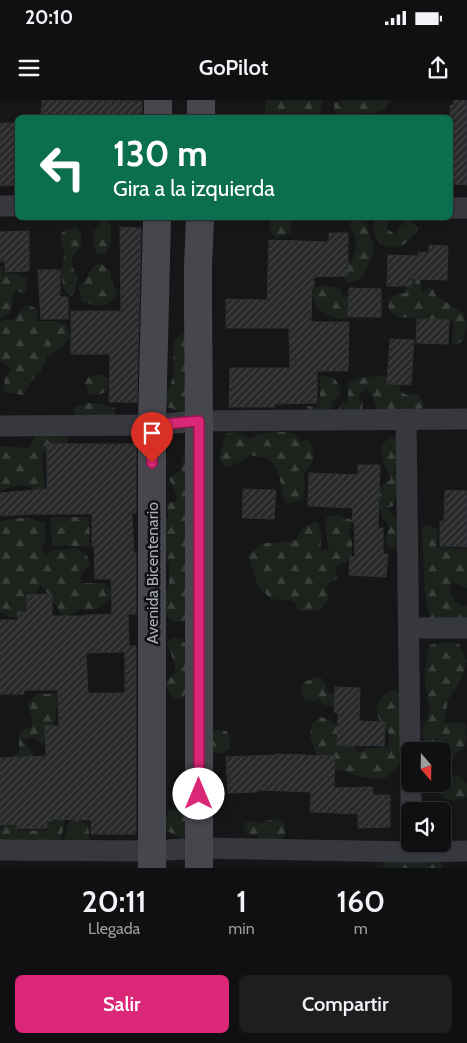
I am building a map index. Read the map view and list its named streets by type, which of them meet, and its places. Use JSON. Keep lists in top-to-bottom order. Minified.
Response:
{"streets":{"street":["Avenida Bicentenario"]},"north":"bottom","page":{"status":"20:10","header":"GoPilot","turn":["130 m","Gira a la izquierda"],"eta":["20:11","Llegada","1","min","160","m"],"buttons":["Salir","Compartir"]}}
